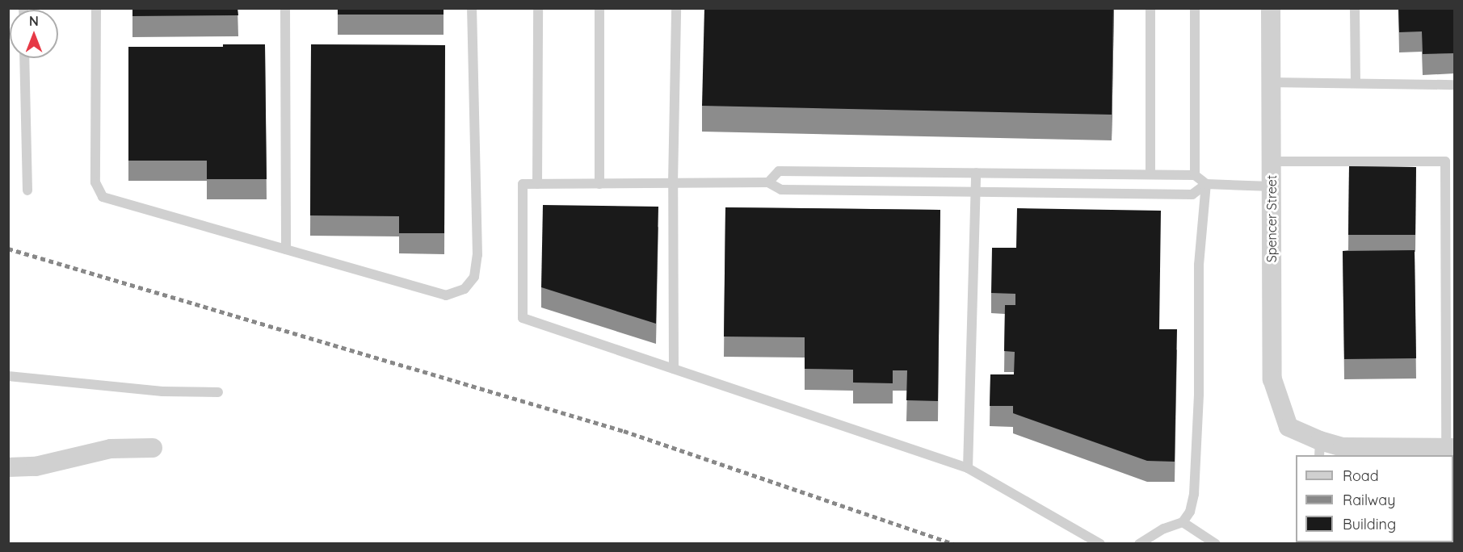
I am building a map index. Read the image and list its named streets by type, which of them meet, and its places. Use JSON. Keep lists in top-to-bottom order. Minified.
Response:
{"streets":{"street":["Spencer Street"]},"legend":["Road","Railway","Building"],"north":"top"}
